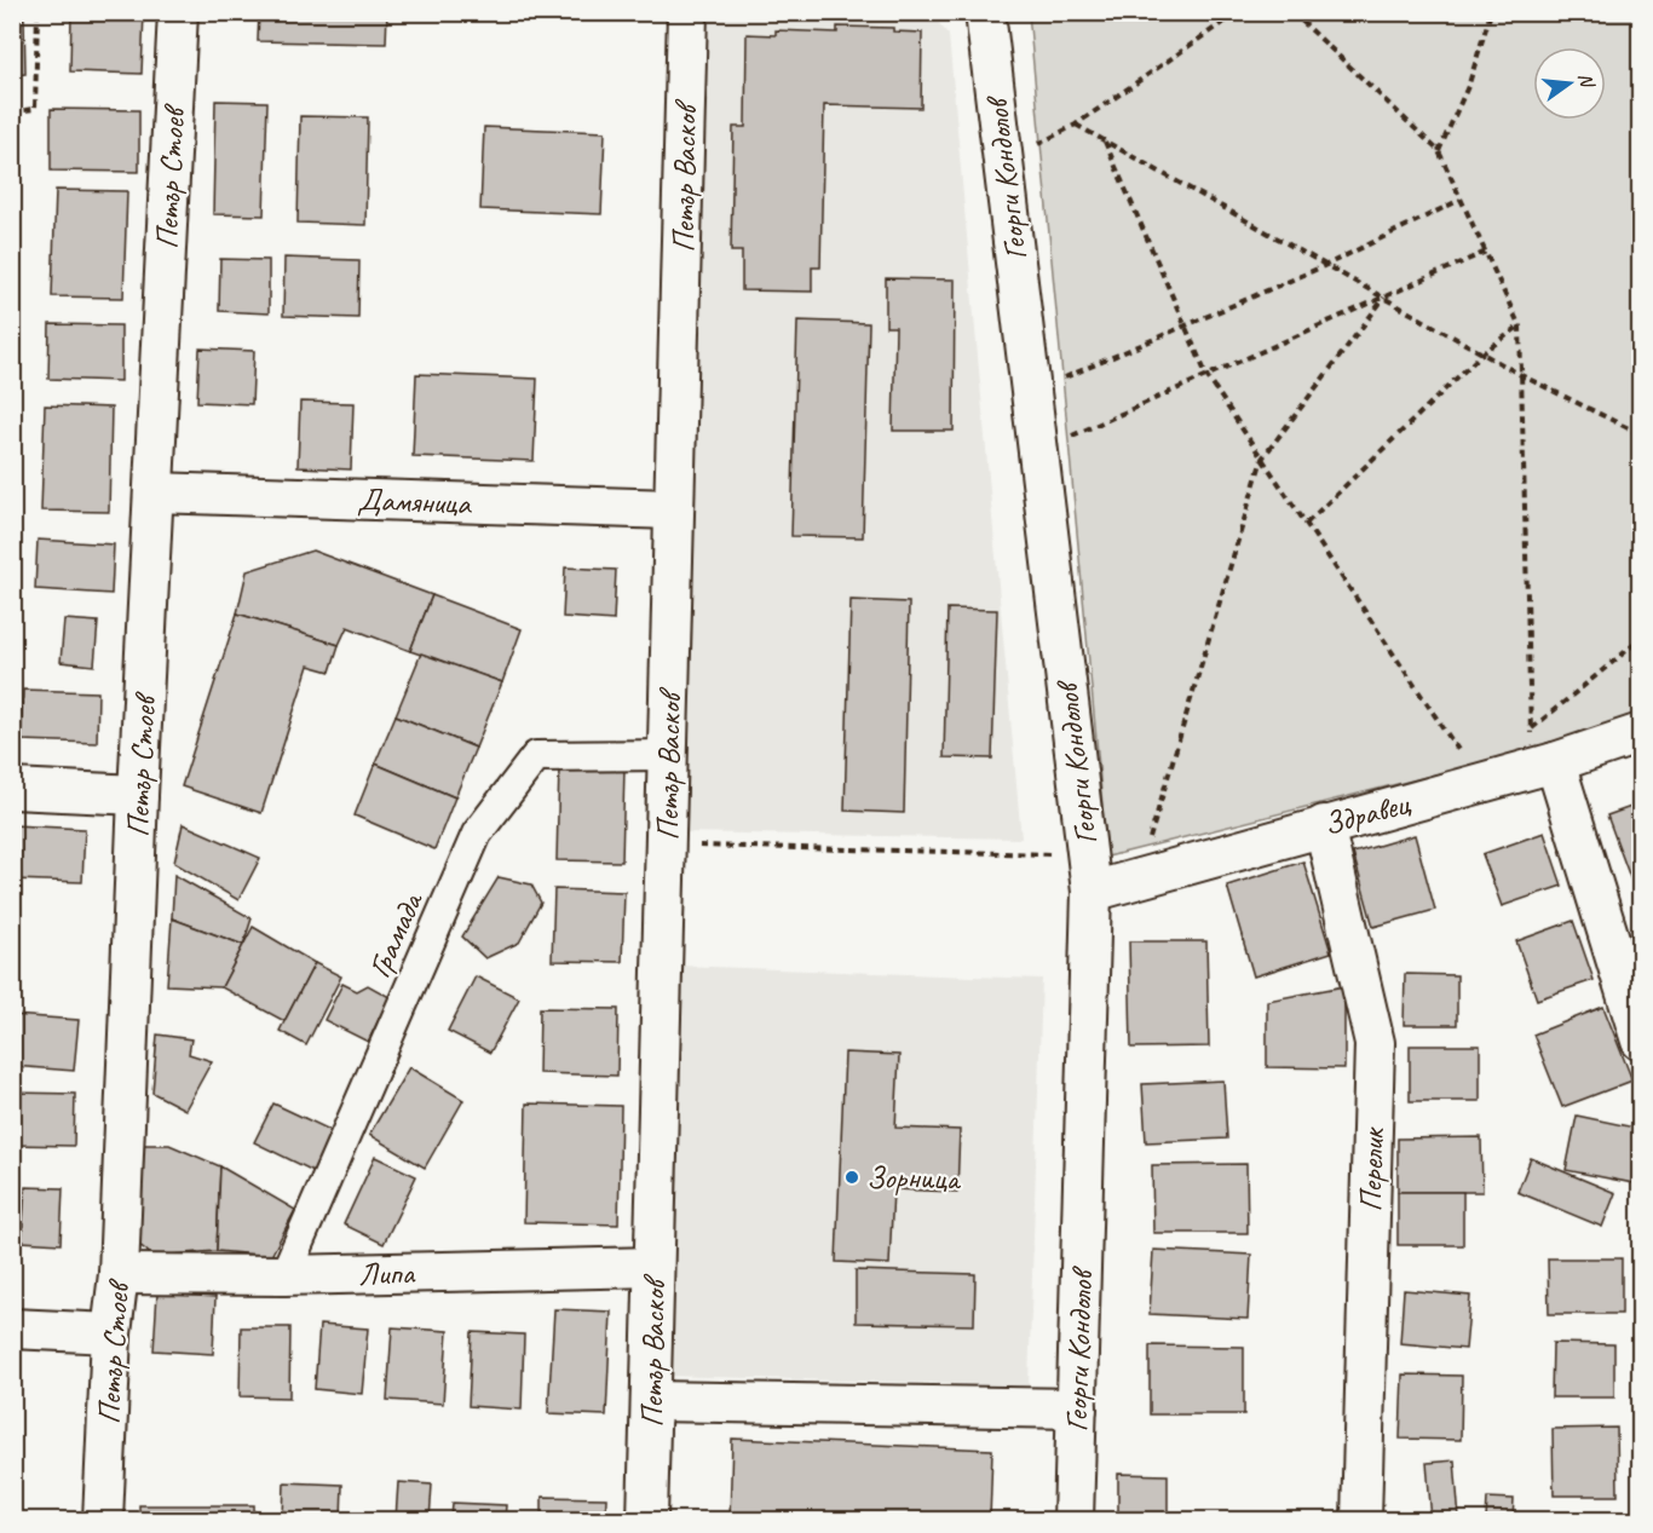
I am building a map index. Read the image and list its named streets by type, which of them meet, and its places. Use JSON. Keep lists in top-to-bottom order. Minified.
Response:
{"streets":{"street":["Петър Стоев","Петър Васков","Георги Кондолов","Дамяница","Здравец","Грамада","Перелик","Липа"]},"crossings":[["Петър Стоев","Дамяница"],["Петър Стоев","Липа"],["Петър Васков","Дамяница"],["Петър Васков","Грамада"],["Петър Васков","Липа"],["Георги Кондолов","Здравец"],["Здравец","Перелик"],["Грамада","Липа"]],"places":["Зорница"],"north":"right"}
